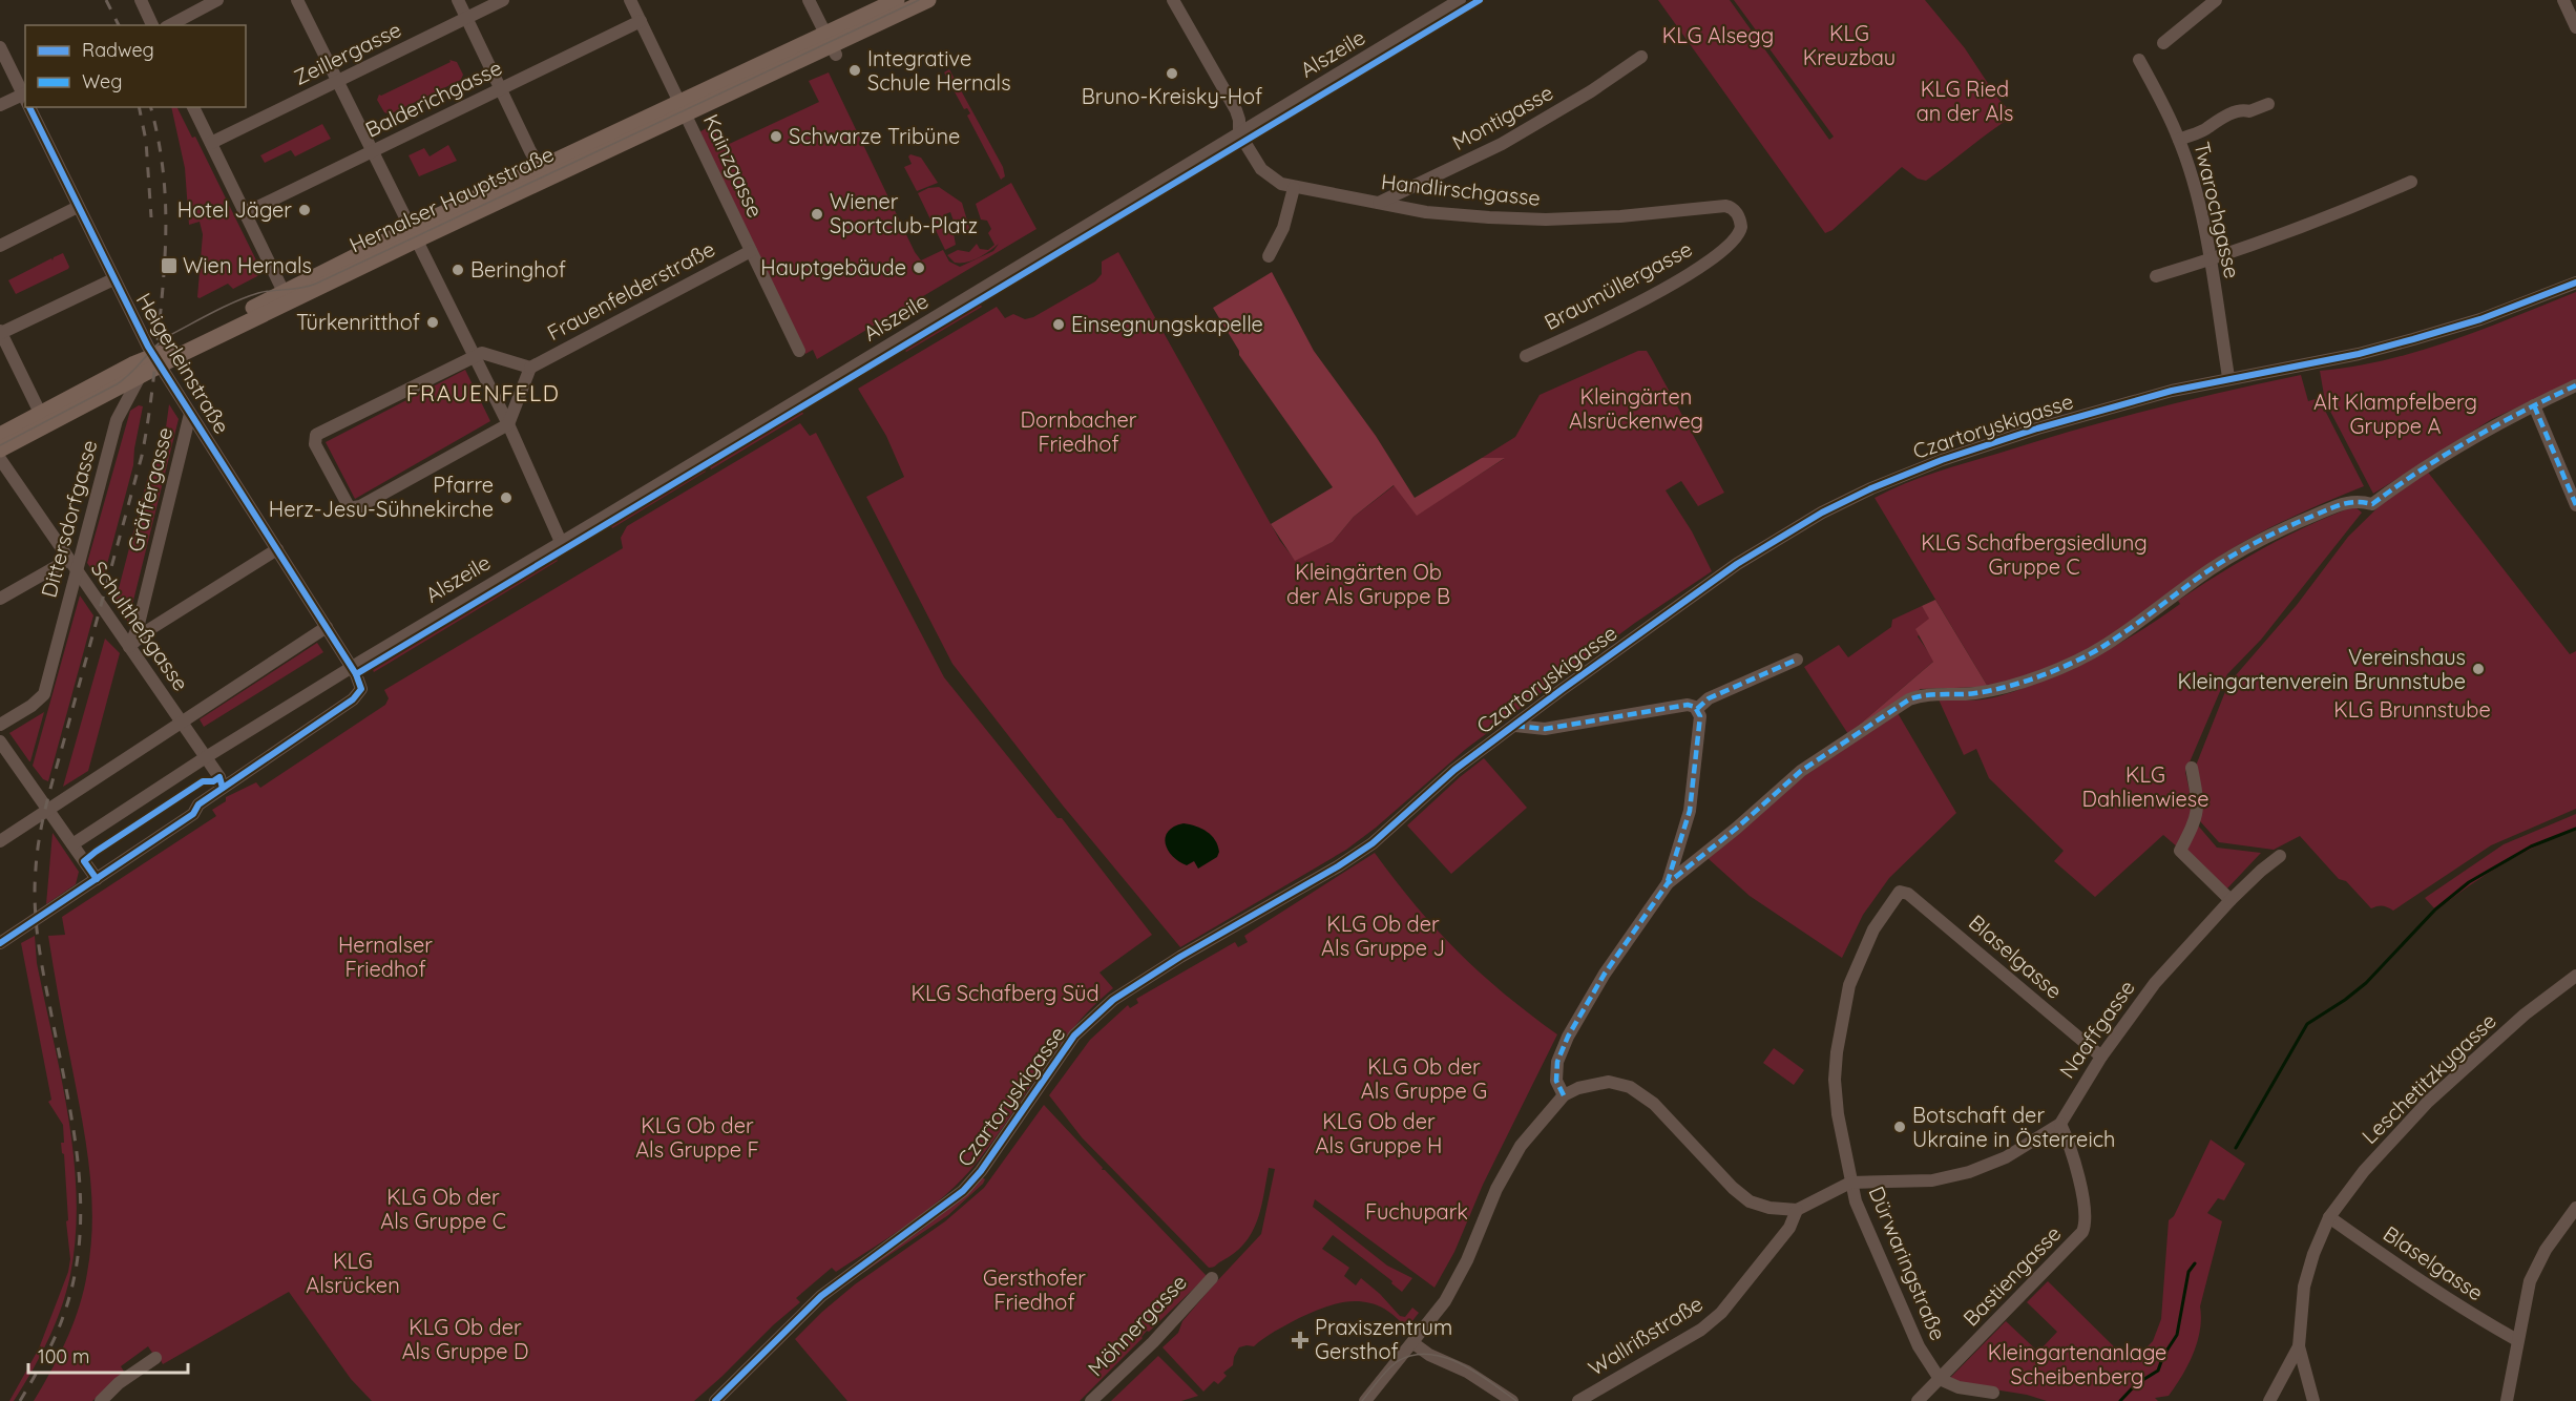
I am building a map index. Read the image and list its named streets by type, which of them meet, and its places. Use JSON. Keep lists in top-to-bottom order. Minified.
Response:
{"streets":{"main road":["Hernalser Hauptstraße"],"street":["Zeillergasse","Alszeile","Balderichgasse","Montigasse","Kainzgasse","Handlirschgasse","Twarochgasse","Braumüllergasse","Frauenfelderstraße","Heigerleinstraße","Czartoryskigasse","Gräffergasse","Dittersdorfgasse","Schultheßgasse","Blaselgasse","Naaffgasse","Leschetitzkygasse","Dürwaringstraße","Bastiengasse","Möhnergasse","Wallrißstraße"]},"crossings":[["Alszeile","Handlirschgasse"],["Alszeile","Heigerleinstraße"],["Alszeile","Schultheßgasse"],["Balderichgasse","Kainzgasse"],["Montigasse","Handlirschgasse"],["Kainzgasse","Hernalser Hauptstraße"],["Kainzgasse","Frauenfelderstraße"],["Handlirschgasse","Braumüllergasse"],["Hernalser Hauptstraße","Heigerleinstraße"],["Hernalser Hauptstraße","Dittersdorfgasse"],["Twarochgasse","Czartoryskigasse"],["Heigerleinstraße","Gräffergasse"],["Gräffergasse","Schultheßgasse"],["Dittersdorfgasse","Schultheßgasse"],["Blaselgasse","Naaffgasse"],["Blaselgasse","Leschetitzkygasse"],["Blaselgasse","Dürwaringstraße"],["Naaffgasse","Dürwaringstraße"],["Naaffgasse","Bastiengasse"],["Naaffgasse","Wallrißstraße"],["Dürwaringstraße","Bastiengasse"]],"districts":["FRAUENFELD"],"parks":["KLG Kreuzbau","KLG Alsegg","KLG Ried an der Als","Kleingärten Alsrückenweg","Alt Klampfelberg Gruppe A","Dornbacher Friedhof","KLG Schafbergsiedlung Gruppe C","Kleingärten Ob der Als Gruppe B","KLG Brunnstube","KLG Dahlienwiese","KLG Ob der Als Gruppe J","Hernalser Friedhof","KLG Schafberg Süd","KLG Ob der Als Gruppe G","KLG Ob der Als Gruppe H","KLG Ob der Als Gruppe F","KLG Ob der Als Gruppe C","Fuchupark","KLG Alsrücken","Gersthofer Friedhof","KLG Ob der Als Gruppe D","Kleingartenanlage Scheibenberg"],"places":{"other":["Integrative Schule Hernals","Bruno-Kreisky-Hof","Schwarze Tribüne","Hotel Jäger","Wiener Sportclub-Platz","Hauptgebäude","Beringhof","Türkenritthof","Einsegnungskapelle","Pfarre Herz-Jesu-Sühnekirche","Vereinshaus Kleingartenverein Brunnstube","Botschaft der Ukraine in Österreich"],"transit":["Wien Hernals"],"health":["Praxiszentrum Gersthof"]},"legend":["Radweg","Weg"],"scale_bar":"100 m"}
